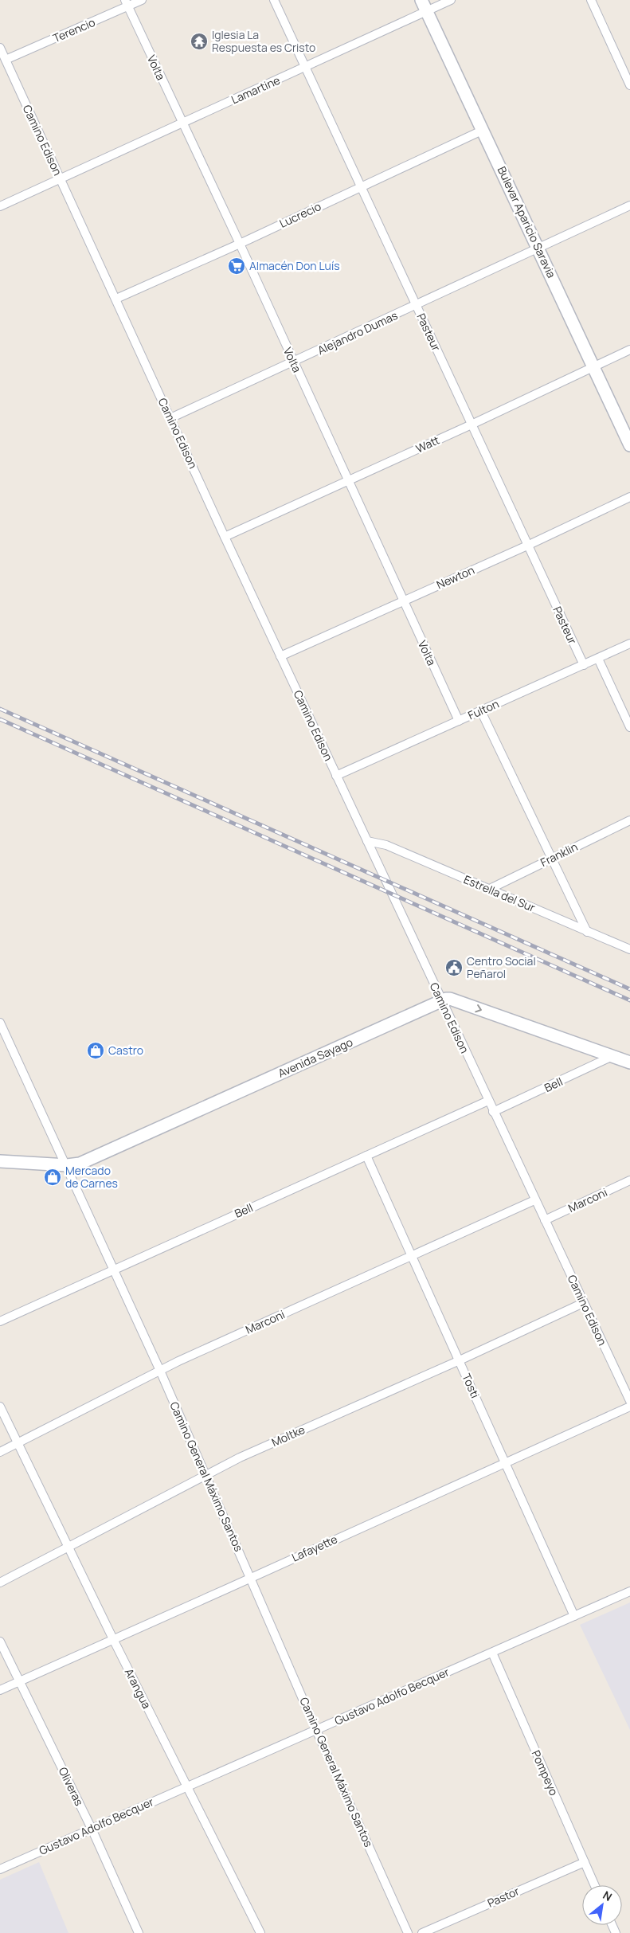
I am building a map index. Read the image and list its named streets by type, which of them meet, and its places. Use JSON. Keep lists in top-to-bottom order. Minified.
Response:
{"streets":{"street":["Terencio","Volta","Lamartine","Camino Edison","Lucrecio","Bulevar Aparicio Saravia","Pasteur","Alejandro Dumas","Watt","Newton","Fulton","Franklin","Estrella del Sur","Avenida Sayago","Bell","Marconi","Tosti","Moltke","Camino General Máximo Santos","Lafayette","Arangua","Gustavo Adolfo Becquer","Pompeyo","Oliveras","Pastor"]},"crossings":[["Terencio","Volta"],["Terencio","Camino Edison"],["Volta","Lamartine"],["Volta","Lucrecio"],["Volta","Alejandro Dumas"],["Volta","Watt"],["Volta","Newton"],["Volta","Fulton"],["Lamartine","Camino Edison"],["Lamartine","Bulevar Aparicio Saravia"],["Lamartine","Pasteur"],["Camino Edison","Lucrecio"],["Camino Edison","Alejandro Dumas"],["Camino Edison","Watt"],["Camino Edison","Newton"],["Camino Edison","Fulton"],["Camino Edison","Estrella del Sur"],["Camino Edison","Avenida Sayago"],["Camino Edison","Bell"],["Camino Edison","Marconi"],["Camino Edison","Moltke"],["Lucrecio","Bulevar Aparicio Saravia"],["Lucrecio","Pasteur"],["Bulevar Aparicio Saravia","Alejandro Dumas"],["Bulevar Aparicio Saravia","Watt"],["Pasteur","Alejandro Dumas"],["Pasteur","Watt"],["Pasteur","Newton"],["Pasteur","Fulton"],["Franklin","Estrella del Sur"],["Avenida Sayago","Camino General Máximo Santos"],["Bell","Tosti"],["Bell","Camino General Máximo Santos"],["Marconi","Tosti"],["Marconi","Camino General Máximo Santos"],["Marconi","Arangua"],["Tosti","Moltke"],["Tosti","Lafayette"],["Tosti","Gustavo Adolfo Becquer"],["Moltke","Camino General Máximo Santos"],["Moltke","Arangua"],["Camino General Máximo Santos","Lafayette"],["Camino General Máximo Santos","Gustavo Adolfo Becquer"],["Lafayette","Arangua"],["Lafayette","Oliveras"],["Arangua","Gustavo Adolfo Becquer"],["Gustavo Adolfo Becquer","Pompeyo"],["Gustavo Adolfo Becquer","Oliveras"],["Pompeyo","Pastor"]],"places":{"temple":["Iglesia La Respuesta es Cristo"],"supermarket":["Almacén Don Luís"],"public building":["Centro Social Peñarol"],"shop":["Castro","Mercado de Carnes"]},"north":"top right"}
